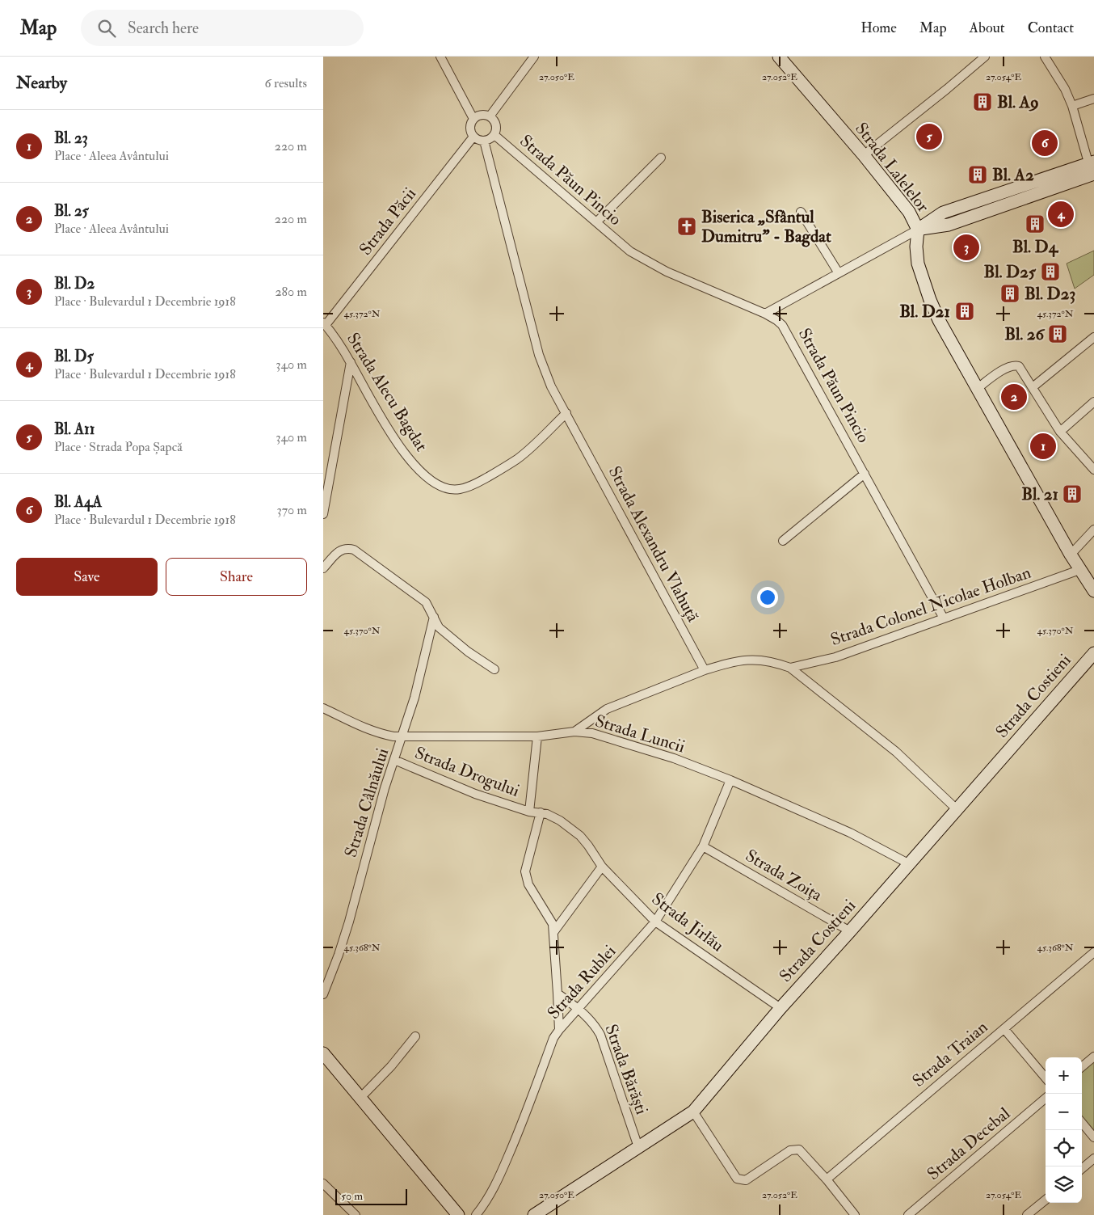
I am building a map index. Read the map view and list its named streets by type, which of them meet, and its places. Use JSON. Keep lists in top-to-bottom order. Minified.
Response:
{"streets":{"street":["Strada Lalelelor","Strada Păun Pincio","Strada Păcii","Strada Alecu Bagdat","Strada Alexandru Vlahuță","Strada Colonel Nicolae Holban","Strada Costieni","Strada Luncii","Strada Drogului","Strada Câlnăului","Strada Zoița","Strada Jirlău","Strada Rublei","Strada Traian","Strada Bărăști","Strada Decebal"]},"crossings":[["Strada Lalelelor","Strada Colonel Nicolae Holban"],["Strada Păun Pincio","Strada Păcii"],["Strada Păun Pincio","Strada Alexandru Vlahuță"],["Strada Păun Pincio","Strada Colonel Nicolae Holban"],["Strada Păcii","Strada Alecu Bagdat"],["Strada Păcii","Strada Alexandru Vlahuță"],["Strada Alecu Bagdat","Strada Alexandru Vlahuță"],["Strada Costieni","Strada Luncii"],["Strada Costieni","Strada Zoița"],["Strada Costieni","Strada Jirlău"],["Strada Costieni","Strada Bărăști"],["Strada Luncii","Strada Câlnăului"],["Strada Luncii","Strada Rublei"],["Strada Drogului","Strada Câlnăului"],["Strada Drogului","Strada Jirlău"],["Strada Zoița","Strada Rublei"],["Strada Jirlău","Strada Rublei"],["Strada Rublei","Strada Bărăști"]],"places":{"building":["Bl. A9","Bl. A2","Bl. D4","Bl. D25","Bl. D23","Bl. D21","Bl. 26","Bl. 21"],"church":["Biserica „Sfântul Dumitru” - Bagdat"]},"scale_bar":"50 m","page":{"header":"Map","search":"Search here","nav":["Home","Map","About","Contact"],"heading":["Nearby","6 results"],"list":[{"mark":"1","name":"Bl. 23","note":"Place · Aleea Avântului","value":"220 m"},{"mark":"2","name":"Bl. 25","note":"Place · Aleea Avântului","value":"220 m"},{"mark":"3","name":"Bl. D2","note":"Place · Bulevardul 1 Decembrie 1918","value":"280 m"},{"mark":"4","name":"Bl. D5","note":"Place · Bulevardul 1 Decembrie 1918","value":"340 m"},{"mark":"5","name":"Bl. A11","note":"Place · Strada Popa Șapcă","value":"340 m"},{"mark":"6","name":"Bl. A4A","note":"Place · Bulevardul 1 Decembrie 1918","value":"370 m"}],"pins":["5","6","4","3","2","1"],"buttons":["Save","Share"],"map_buttons":["+","−"],"scale":"50 m"},"coordinates":["27.050°E","27.052°E","27.054°E","45.372°N","45.370°N","45.368°N"]}
